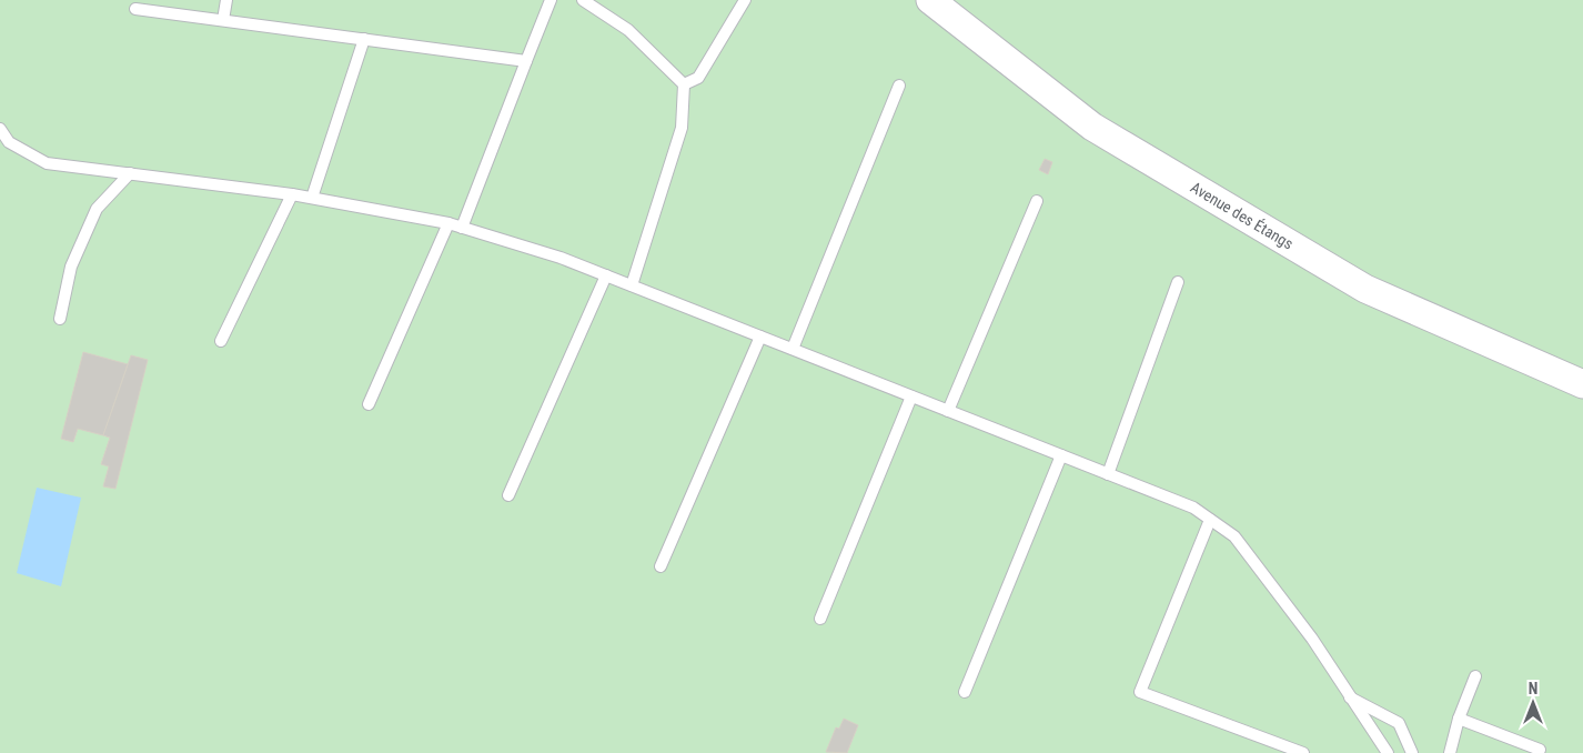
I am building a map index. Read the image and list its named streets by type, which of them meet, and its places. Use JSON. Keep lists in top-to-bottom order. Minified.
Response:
{"streets":{"street":["Avenue des Étangs"]},"north":"top"}
